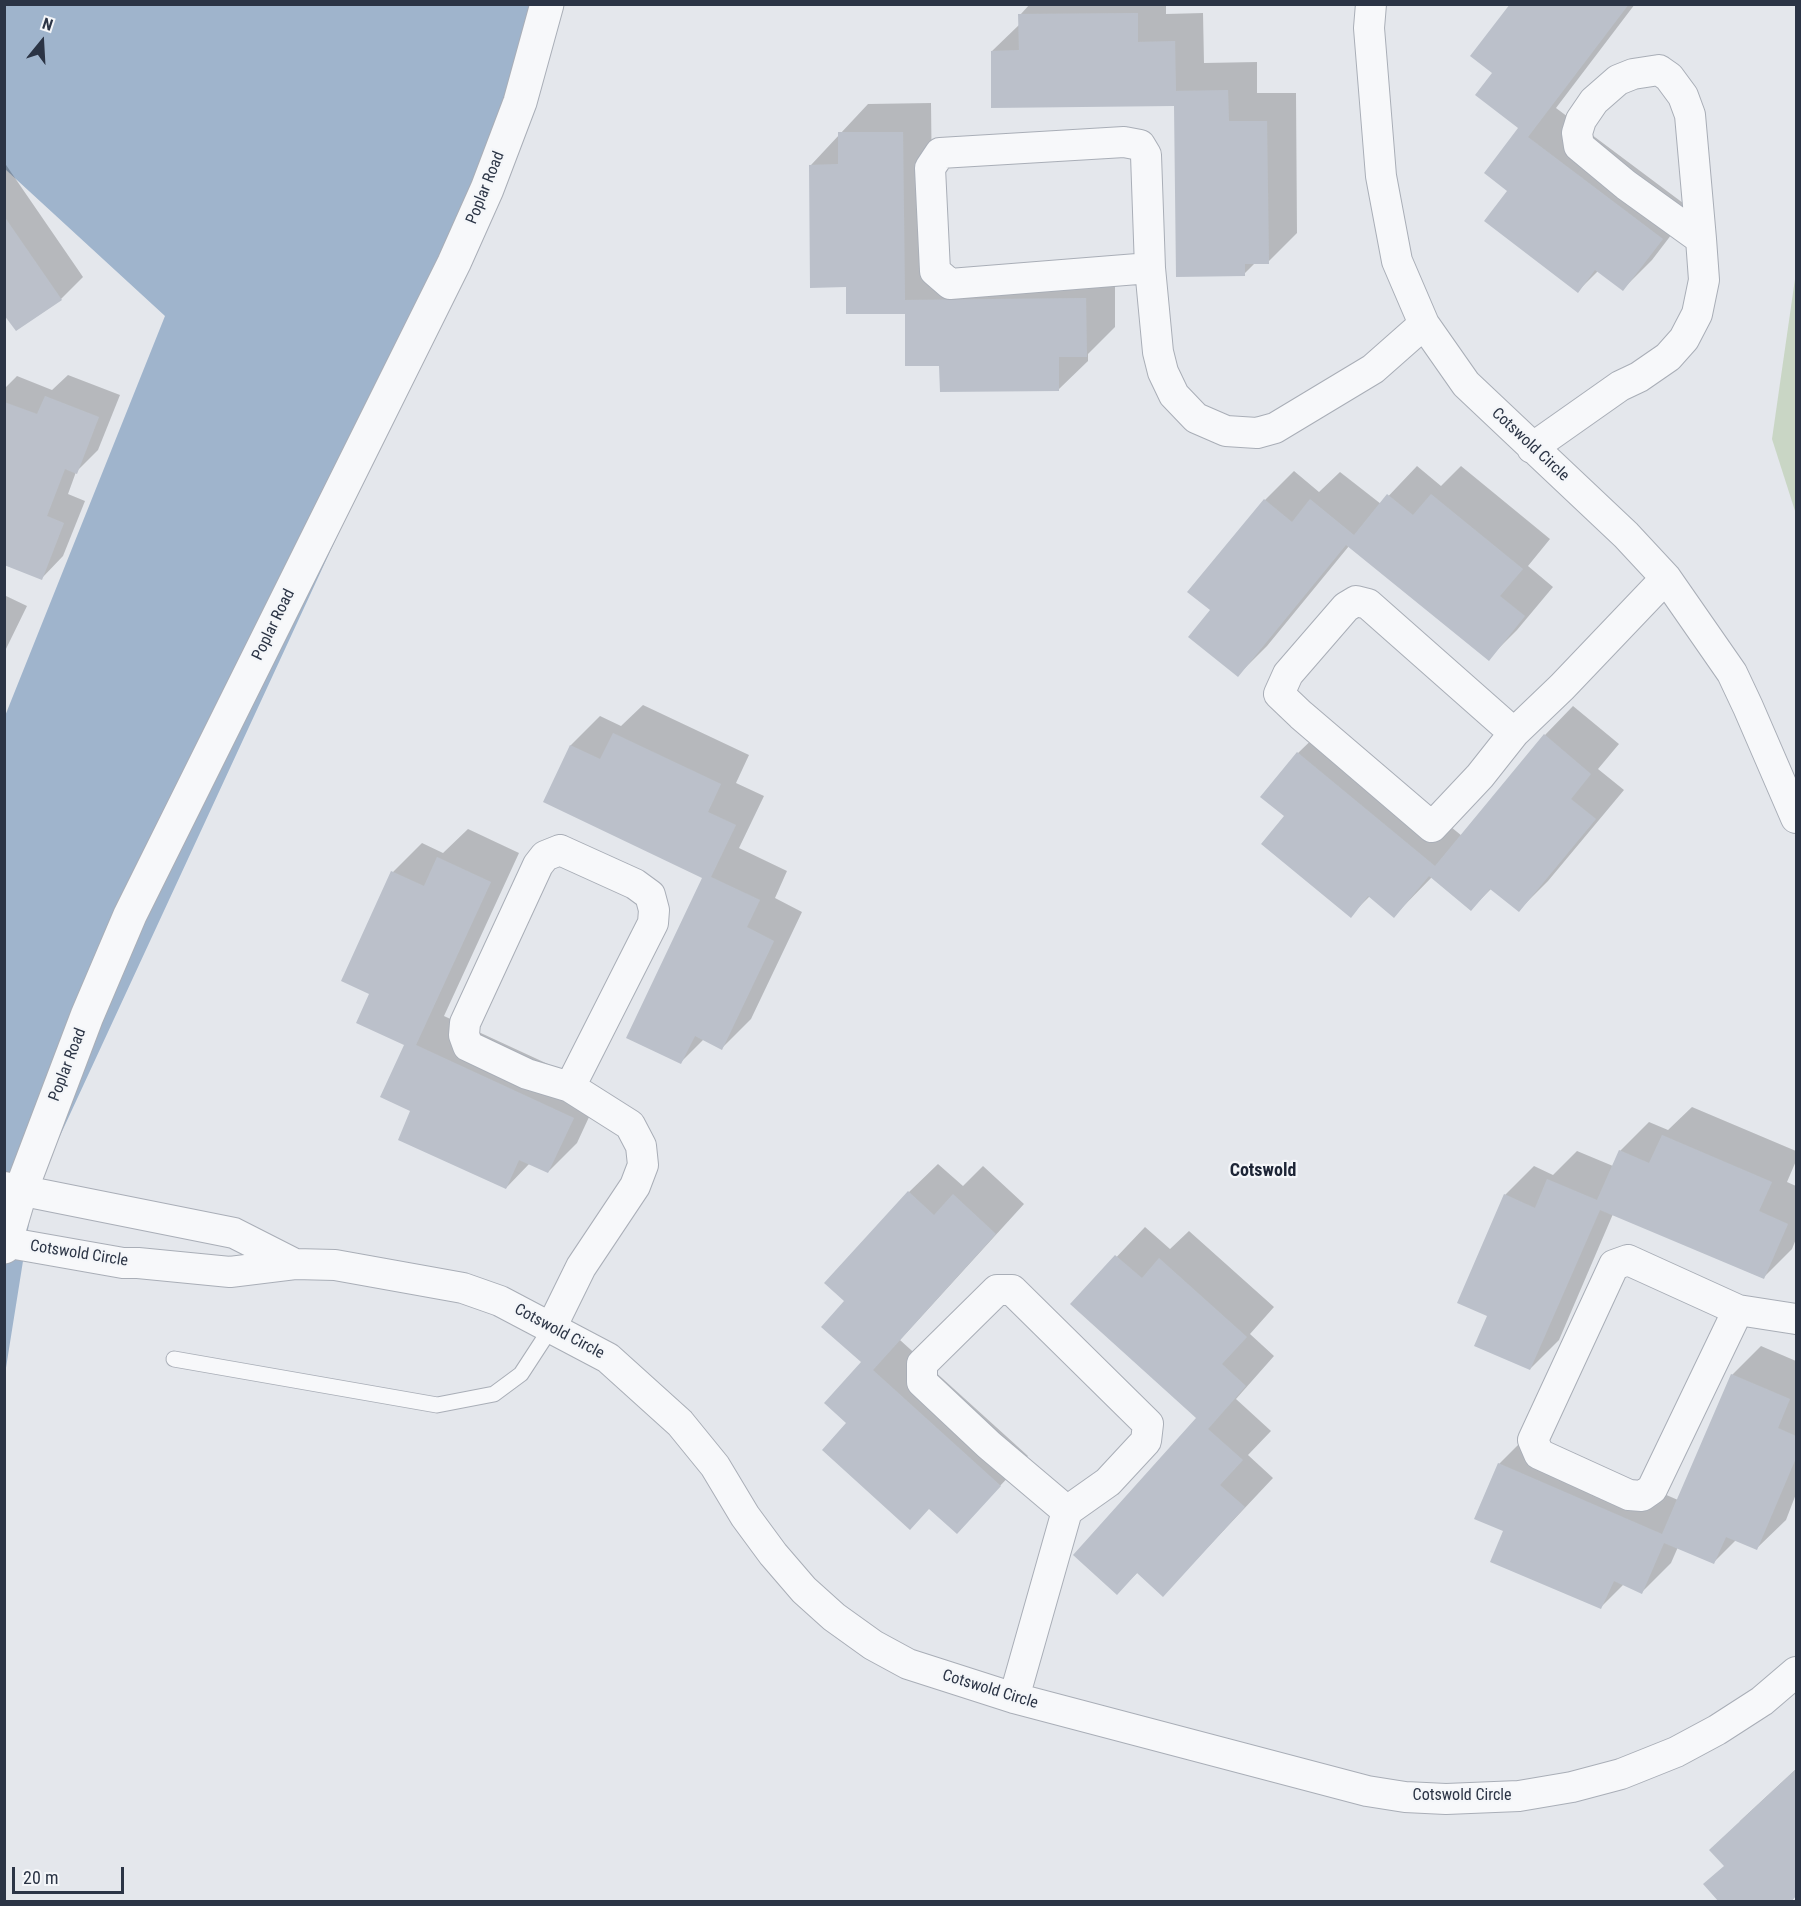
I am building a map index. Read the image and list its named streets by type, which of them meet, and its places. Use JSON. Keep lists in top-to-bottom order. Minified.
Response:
{"streets":{"street":["Poplar Road","Cotswold Circle"]},"crossings":[["Poplar Road","Cotswold Circle"]],"districts":["Cotswold"],"scale_bar":"20 m","north":"top"}
